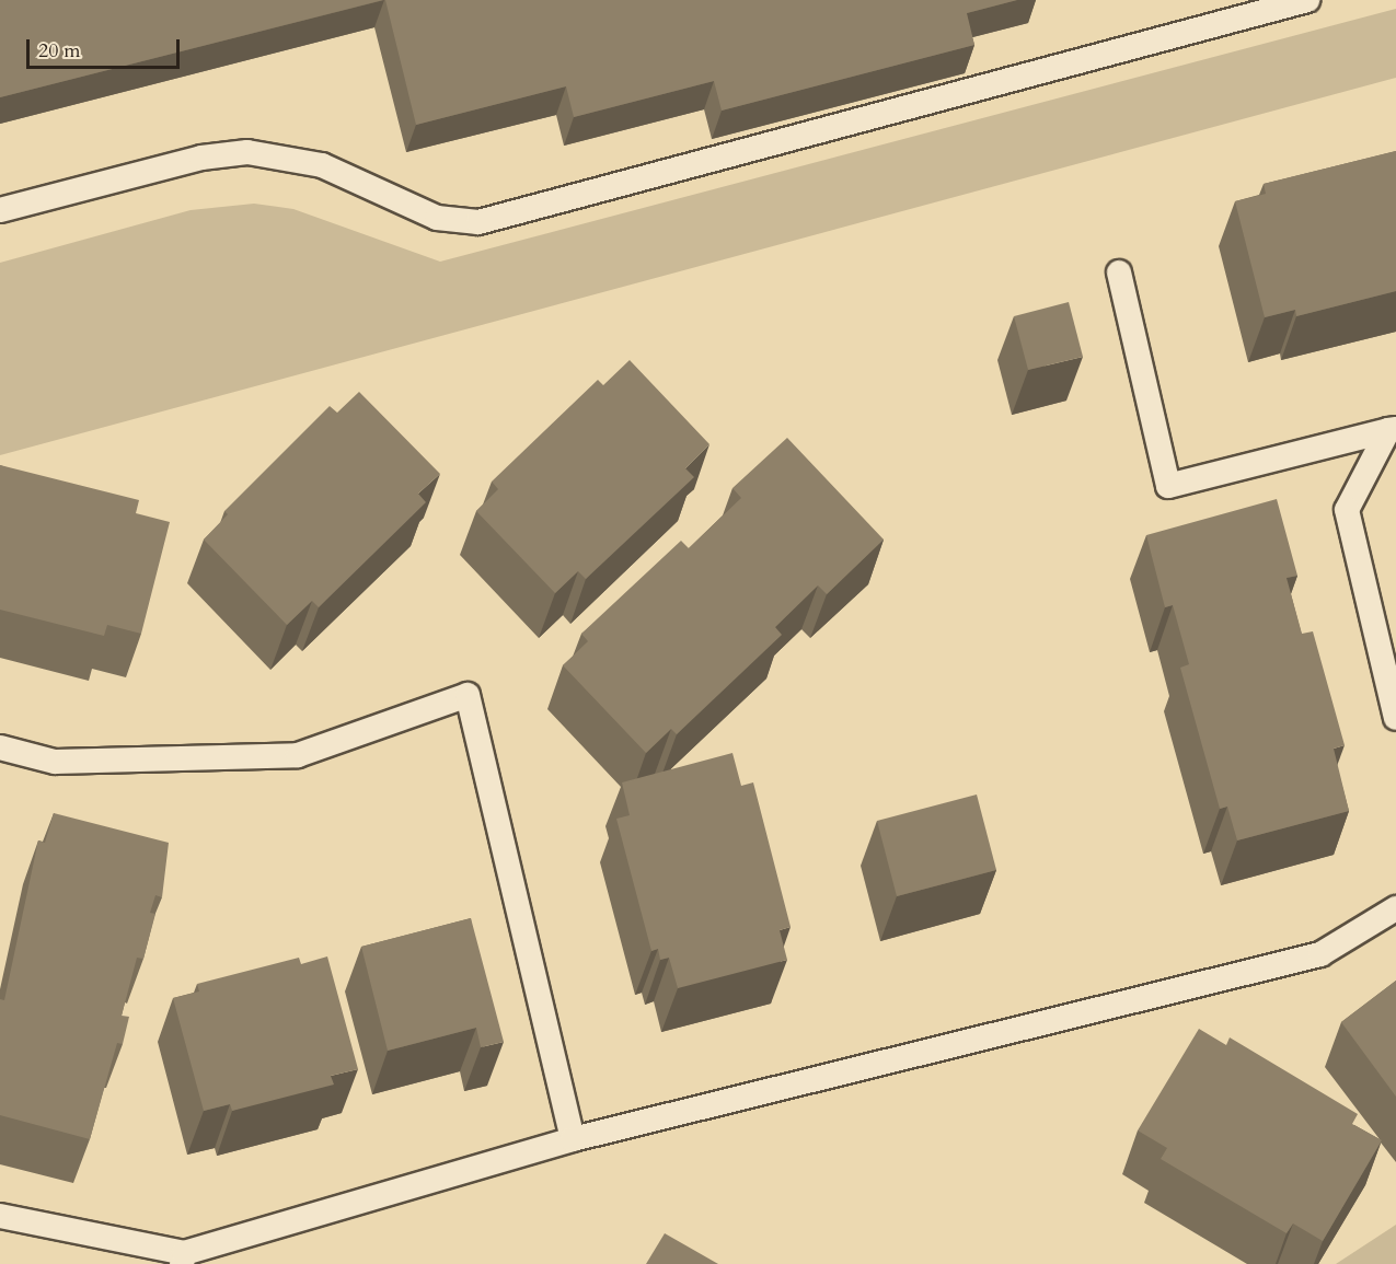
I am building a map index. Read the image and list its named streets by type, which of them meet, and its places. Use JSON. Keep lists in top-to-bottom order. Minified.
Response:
{"scale_bar":"20 m"}
